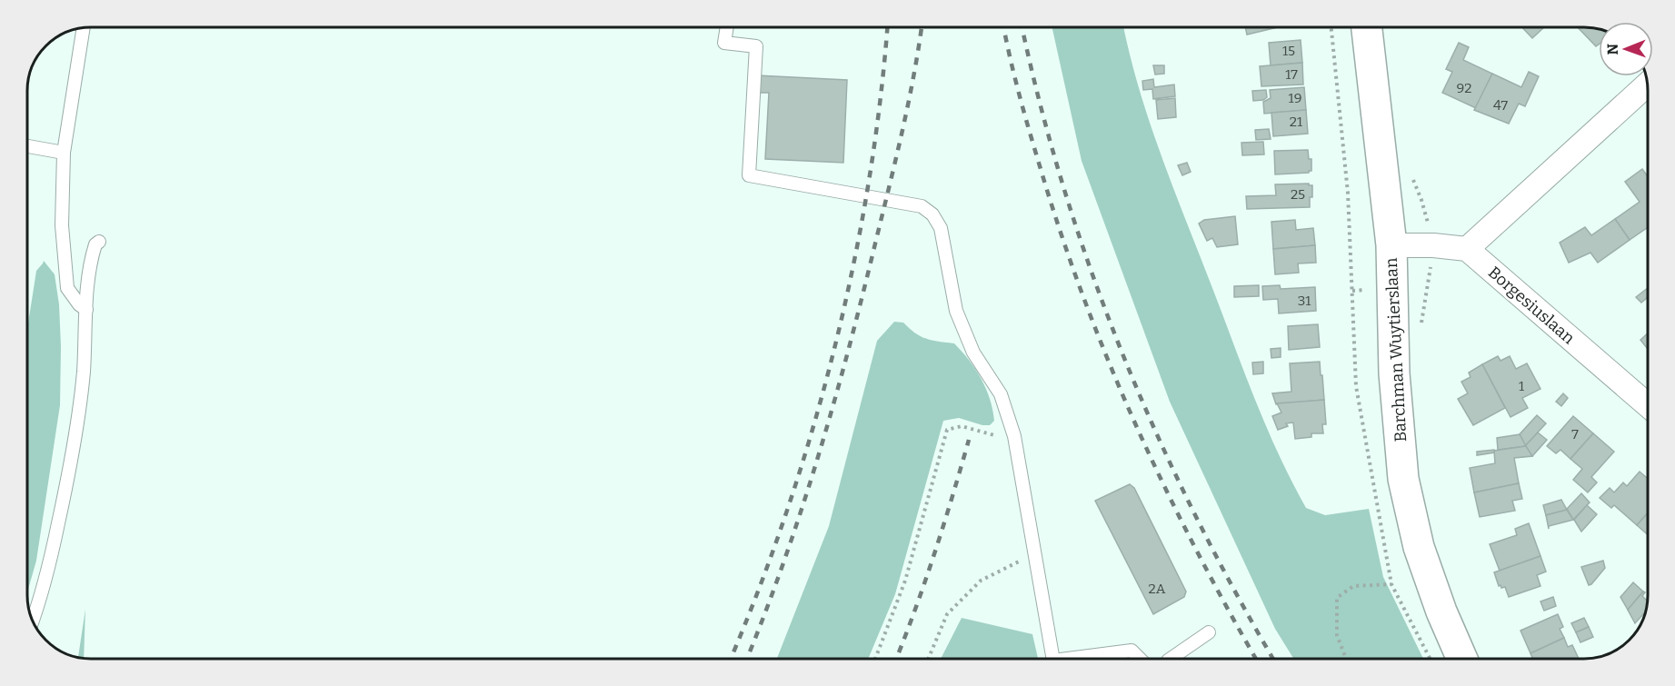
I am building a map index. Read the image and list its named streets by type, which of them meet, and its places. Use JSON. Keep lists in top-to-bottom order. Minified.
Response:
{"streets":{"main road":["Barchman Wuytierslaan"],"street":["Borgesiuslaan"]},"house_numbers":["15","17","92","19","47","21","25","31","1","7","2A"],"north":"left"}
